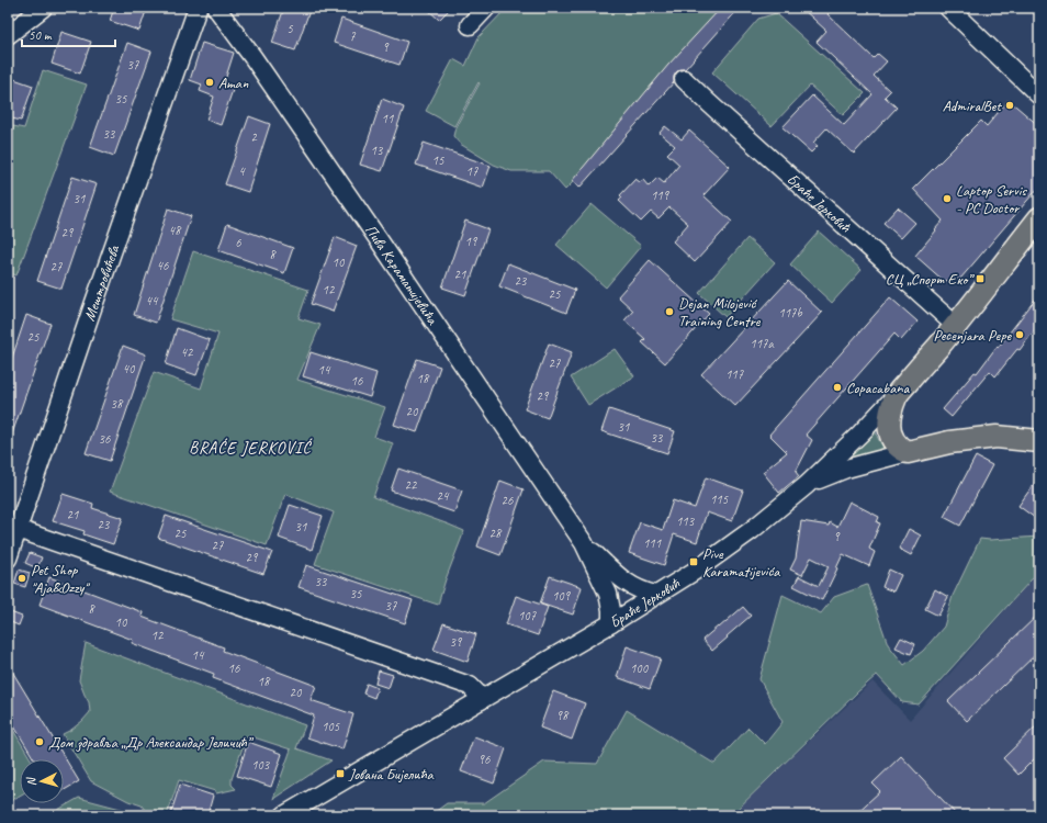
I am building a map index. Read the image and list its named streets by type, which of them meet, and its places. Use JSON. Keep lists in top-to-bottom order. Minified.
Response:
{"streets":{"main road":["Браће Јерковић"],"street":["Пива Караматијевића","Мештровићева"]},"crossings":[["Браће Јерковић","Пива Караматијевића"]],"districts":["BRAĆE JERKOVIĆ"],"places":{"other":["Aman","AdmiralBet","Laptop Servis - PC Doctor","Dejan Milojević Training Centre","Pecenjara Pepe","Copacabana","Pet Shop \"Aja&Ozzy\"","Дом здравља „Др Александар Јеличић”"],"transit":["СЦ „Спорт Еко”","Pive Karamatijevića","Јована Бијелића"]},"house_numbers":["5","7","9","37","35","11","33","2","13","15","4","17","119","31","48","29","19","6","8","10","46","27","21","23","12","25","44","117b","25","117a","42","27","40","14","117","18","16","29","38","20","31","33","36","22","24","115","26","21","113","23","31","25","28","9","111","27","29","33","35","109","37","8","107","10","12","39","14","16","100","18","20","98","105","96","103"],"scale_bar":"50 m","north":"left"}
